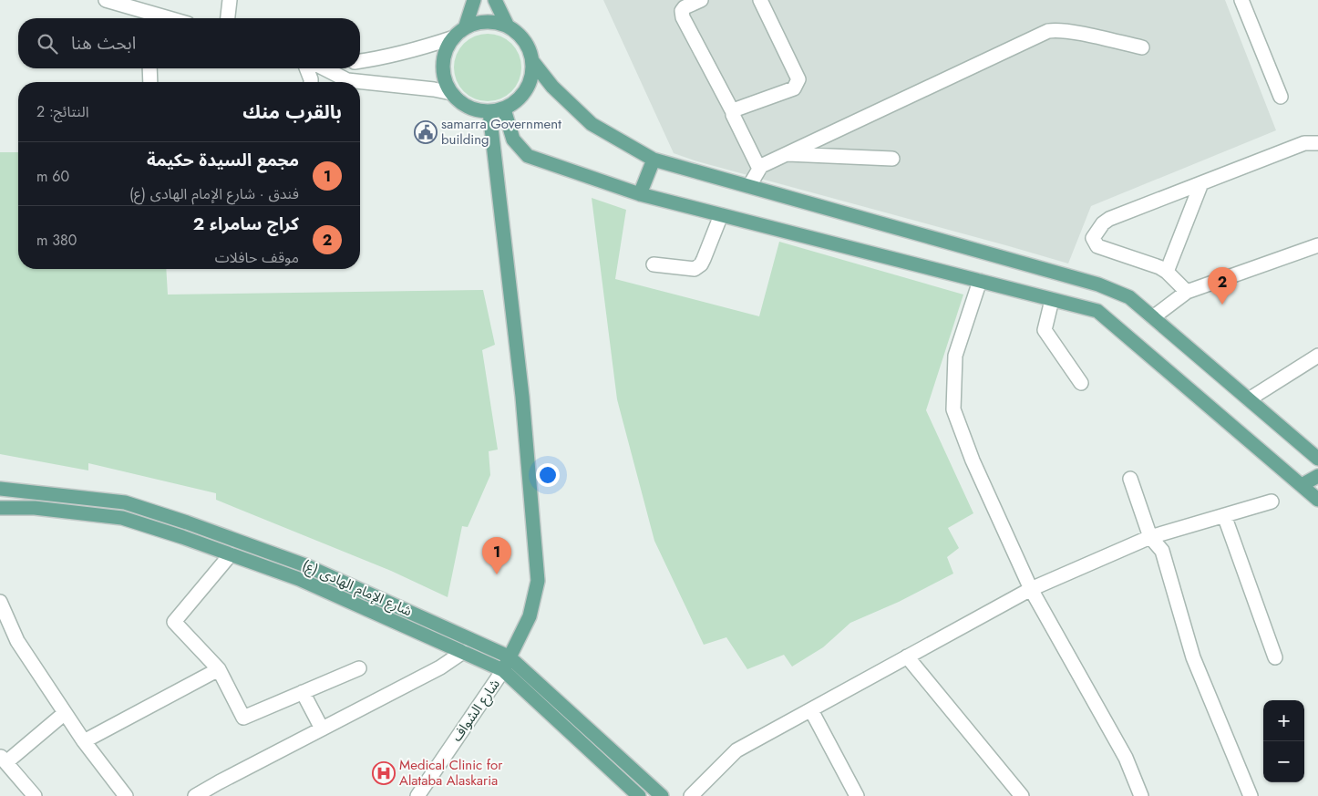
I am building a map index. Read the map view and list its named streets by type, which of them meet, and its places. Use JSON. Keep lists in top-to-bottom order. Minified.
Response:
{"streets":{"main road":["شارع الإمام الهادی (ع)"],"street":["شارع الشواف"]},"crossings":[["شارع الإمام الهادی (ع)","شارع الشواف"]],"places":{"public building":["samarra Government building"],"hospital":["Medical Clinic for Alataba Alaskaria"]},"page":{"search":"ابحث هنا","heading":["بالقرب منك","النتائج: 2"],"list":[{"mark":"1","name":"مجمع السيدة حكيمة","note":"فندق · شارع الإمام الهادی (ع)","value":"60 m"},{"mark":"2","name":"كراج سامراء 2","note":"موقف حافلات","value":"380 m"}],"pins":["2","1"],"map_buttons":["+","−"]}}
